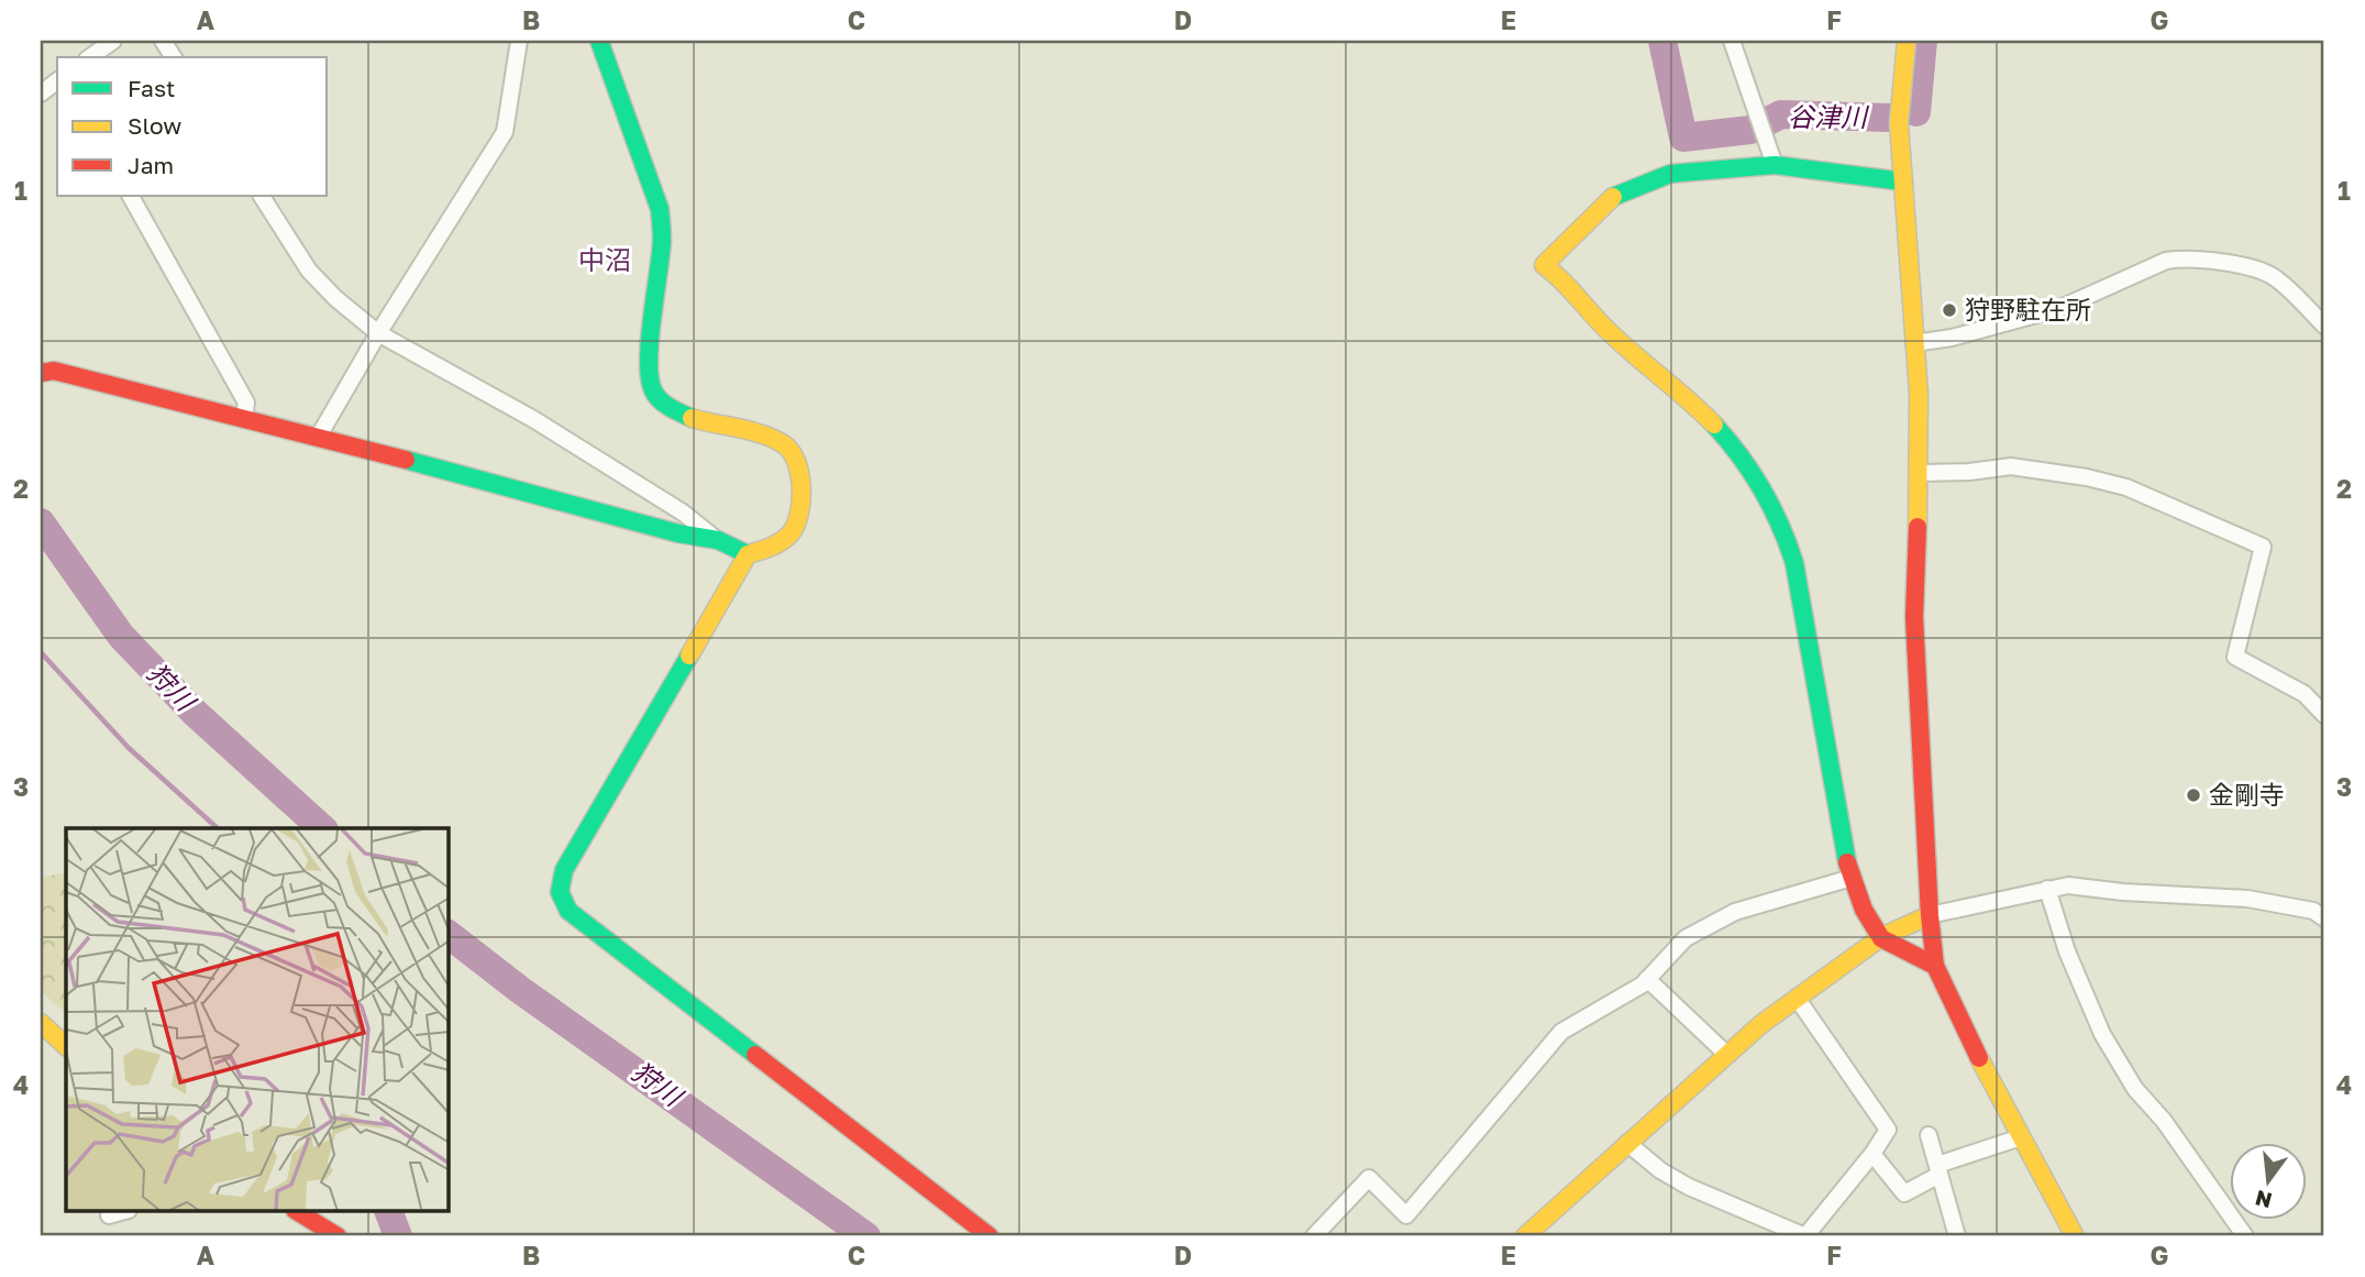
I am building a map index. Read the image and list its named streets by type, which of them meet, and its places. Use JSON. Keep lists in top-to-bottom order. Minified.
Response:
{"districts":["中沼"],"water":["谷津川","狩川"],"places":["狩野駐在所","金剛寺"],"legend":["Fast","Slow","Jam"],"north":"bottom","grid":{"columns":["A","B","C","D","E","F","G"],"rows":["1","2","3","4"]}}
